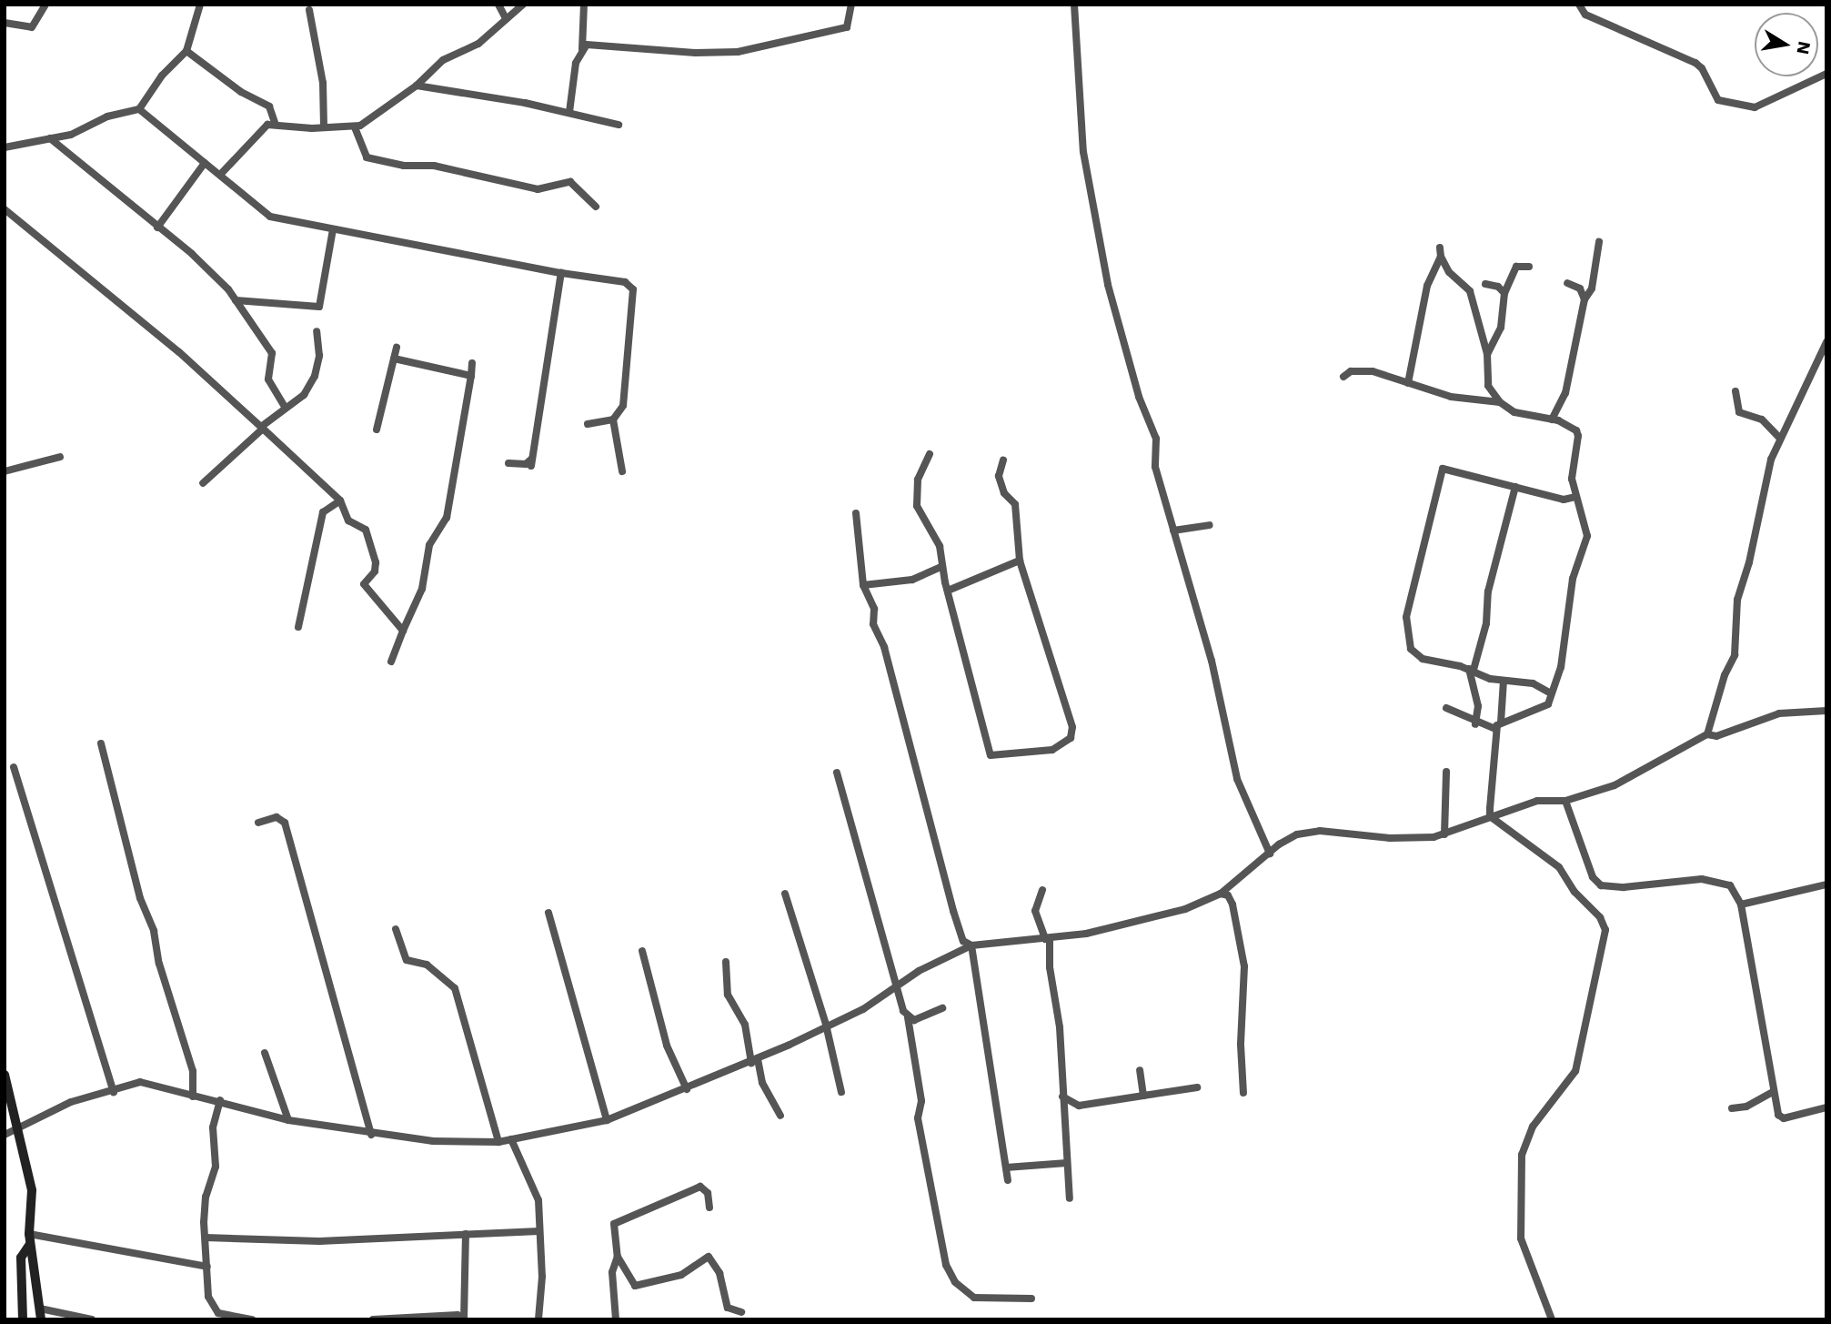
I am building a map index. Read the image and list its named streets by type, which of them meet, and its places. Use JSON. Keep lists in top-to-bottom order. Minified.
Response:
{"north":"right"}
